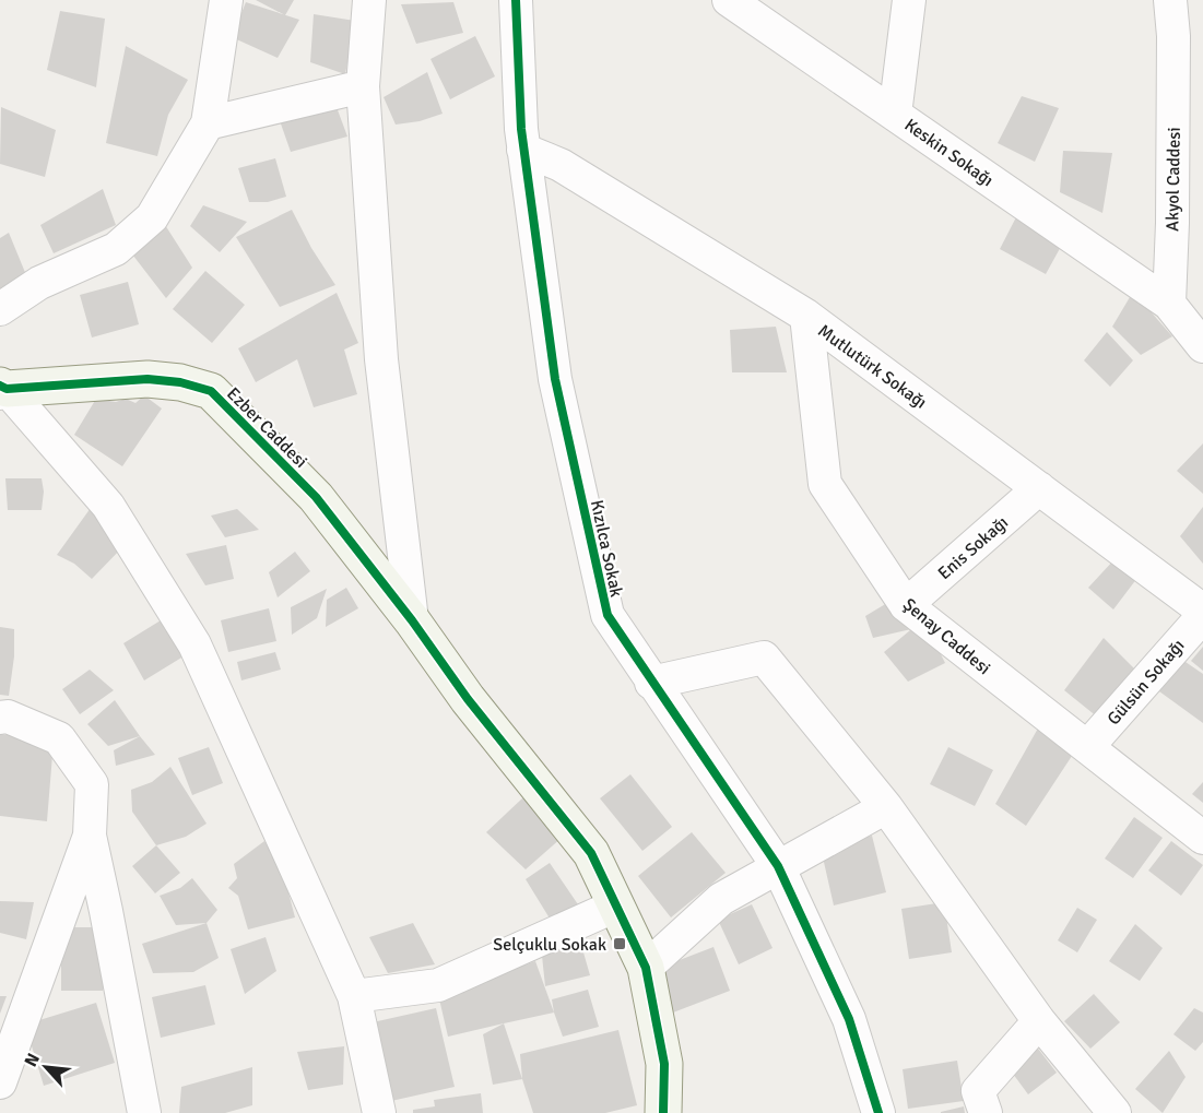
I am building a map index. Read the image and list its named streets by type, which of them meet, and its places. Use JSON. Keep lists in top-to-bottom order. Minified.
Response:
{"streets":{"street":["Keskin Sokağı","Akyol Caddesi","Mutlutürk Sokağı","Ezber Caddesi","Enis Sokağı","Kızılca Sokak","Şenay Caddesi","Gülsün Sokağı"]},"crossings":[["Keskin Sokağı","Akyol Caddesi"],["Mutlutürk Sokağı","Enis Sokağı"],["Mutlutürk Sokağı","Kızılca Sokak"],["Mutlutürk Sokağı","Şenay Caddesi"],["Enis Sokağı","Şenay Caddesi"],["Şenay Caddesi","Gülsün Sokağı"]],"places":{"transit":["Selçuklu Sokak"]},"north":"top left"}
